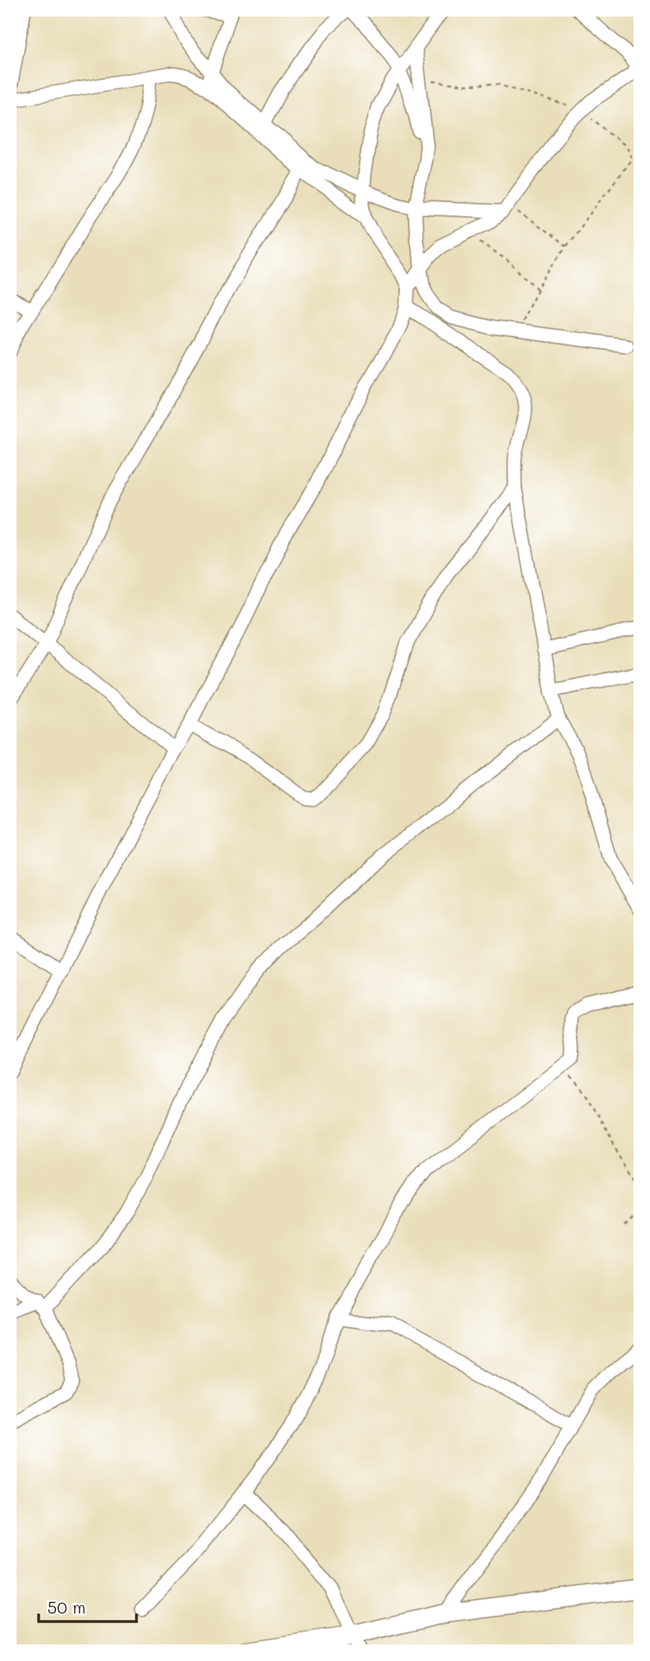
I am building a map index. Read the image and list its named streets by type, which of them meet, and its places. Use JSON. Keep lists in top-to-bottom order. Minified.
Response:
{"scale_bar":"50 m"}
